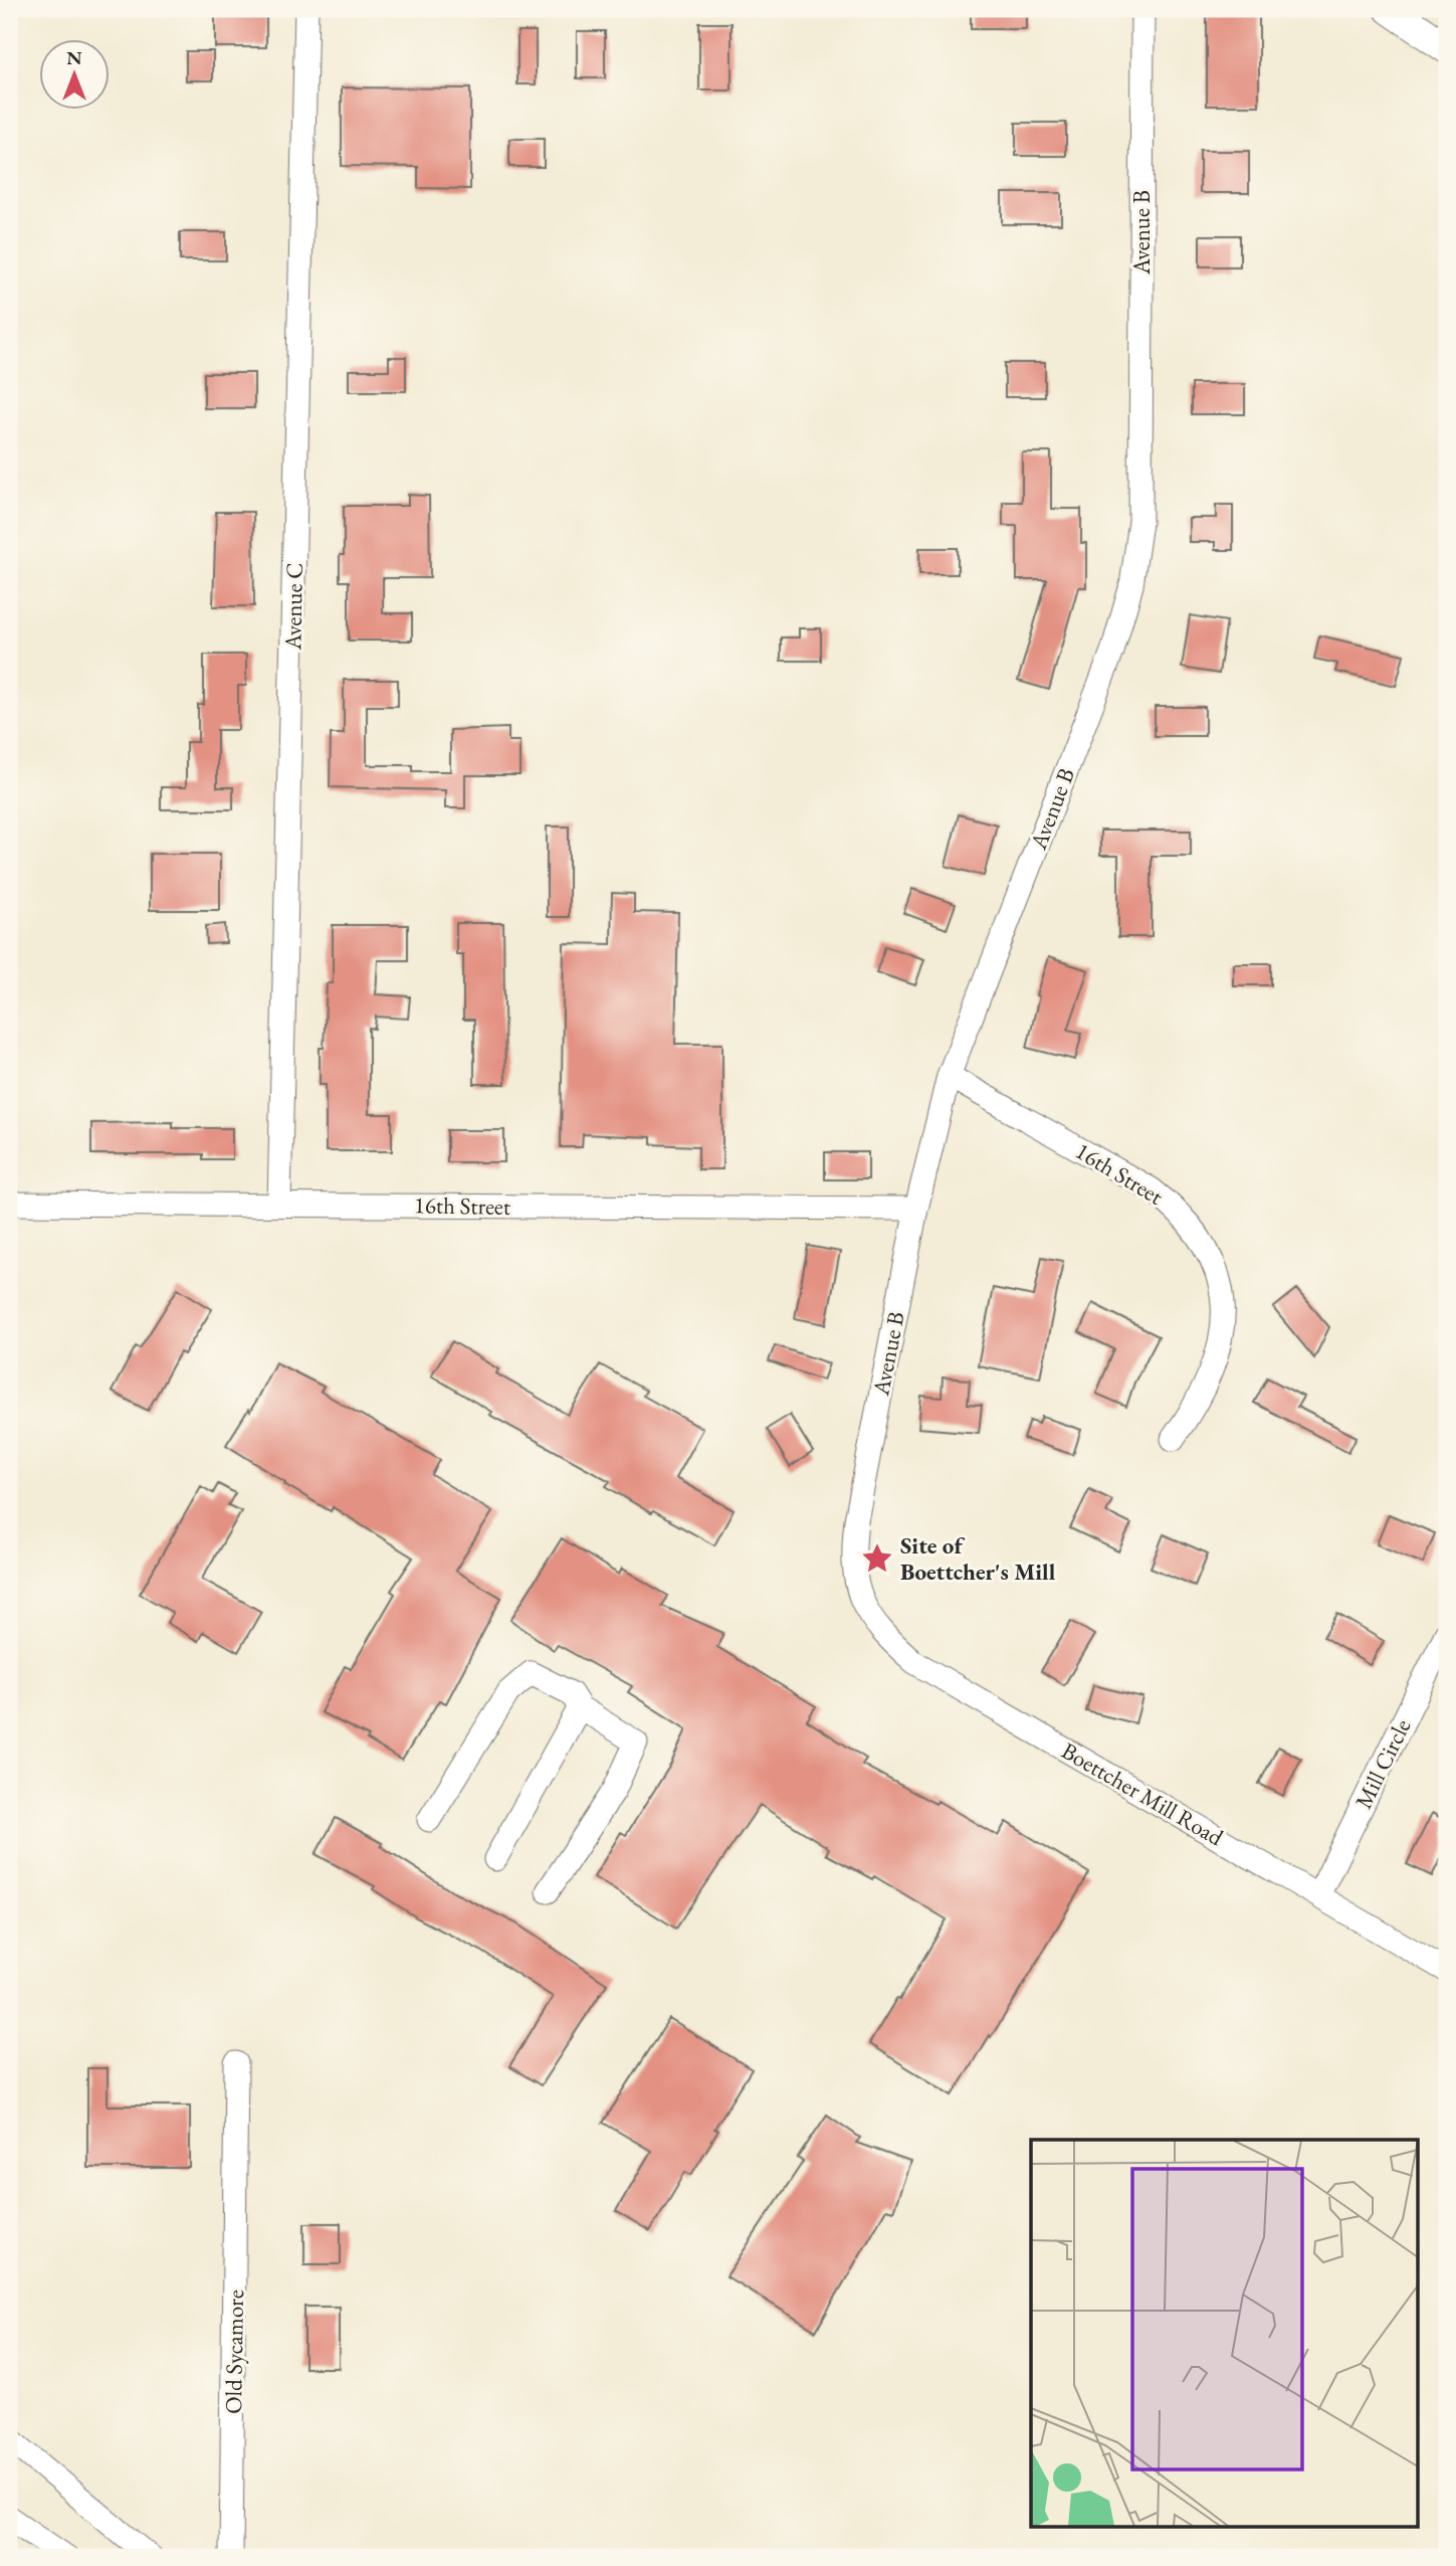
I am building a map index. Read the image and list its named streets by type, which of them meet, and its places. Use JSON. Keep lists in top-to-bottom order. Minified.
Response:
{"streets":{"street":["Avenue B","Avenue C","16th Street","Mill Circle","Boettcher Mill Road","Old Sycamore"]},"crossings":[["Avenue B","16th Street"],["Avenue B","Boettcher Mill Road"],["Avenue C","16th Street"],["Mill Circle","Boettcher Mill Road"]],"places":{"place":["Site of Boettcher's Mill"]},"north":"top"}
